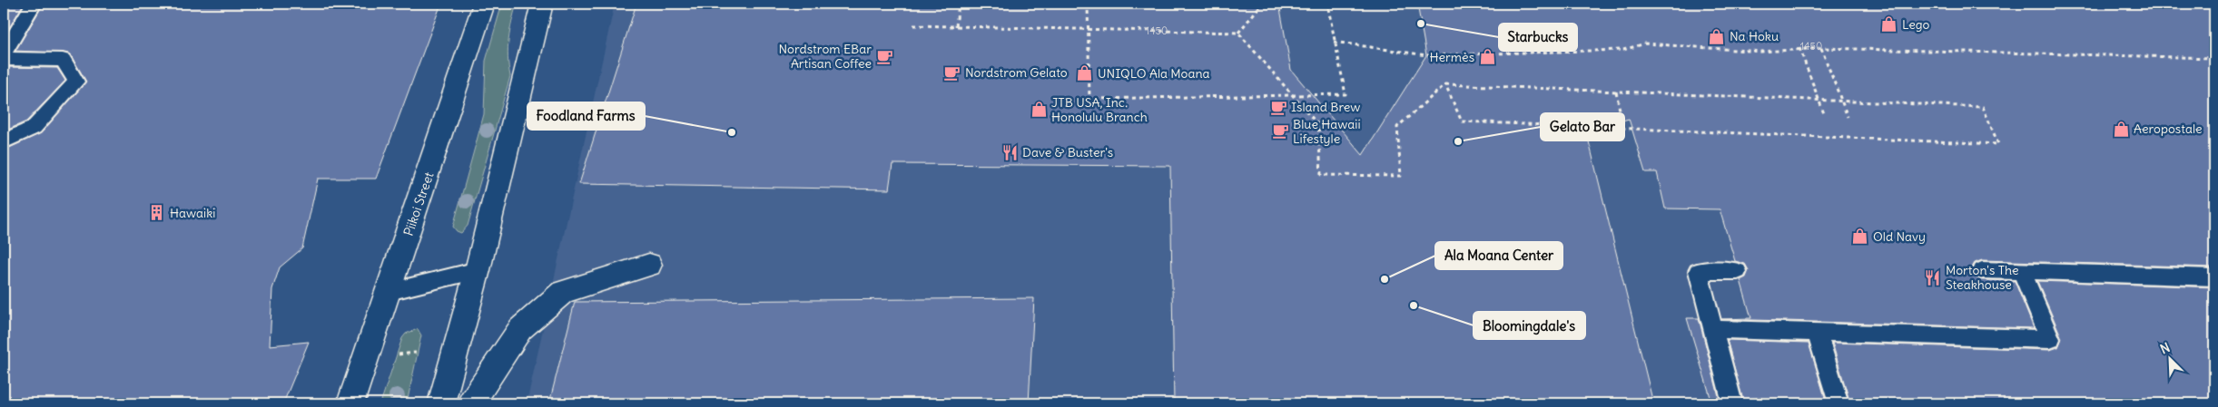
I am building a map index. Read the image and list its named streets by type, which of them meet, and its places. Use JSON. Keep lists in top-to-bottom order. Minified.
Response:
{"streets":{"street":["Piikoi Street"]},"places":{"other":["Starbucks","Foodland Farms","Gelato Bar","Ala Moana Center","Bloomingdale's"],"shop":["Lego","Na Hoku","Hermès","UNIQLO Ala Moana","JTB USA, Inc. Honolulu Branch","Aeropostale","Old Navy"],"cafe":["Nordstrom EBar Artisan Coffee","Nordstrom Gelato","Island Brew","Blue Hawaii Lifestyle"],"restaurant":["Dave & Buster's","Morton's The Steakhouse"],"building":["Hawaiki"]},"house_numbers":["1450","1450"],"north":"top left"}
